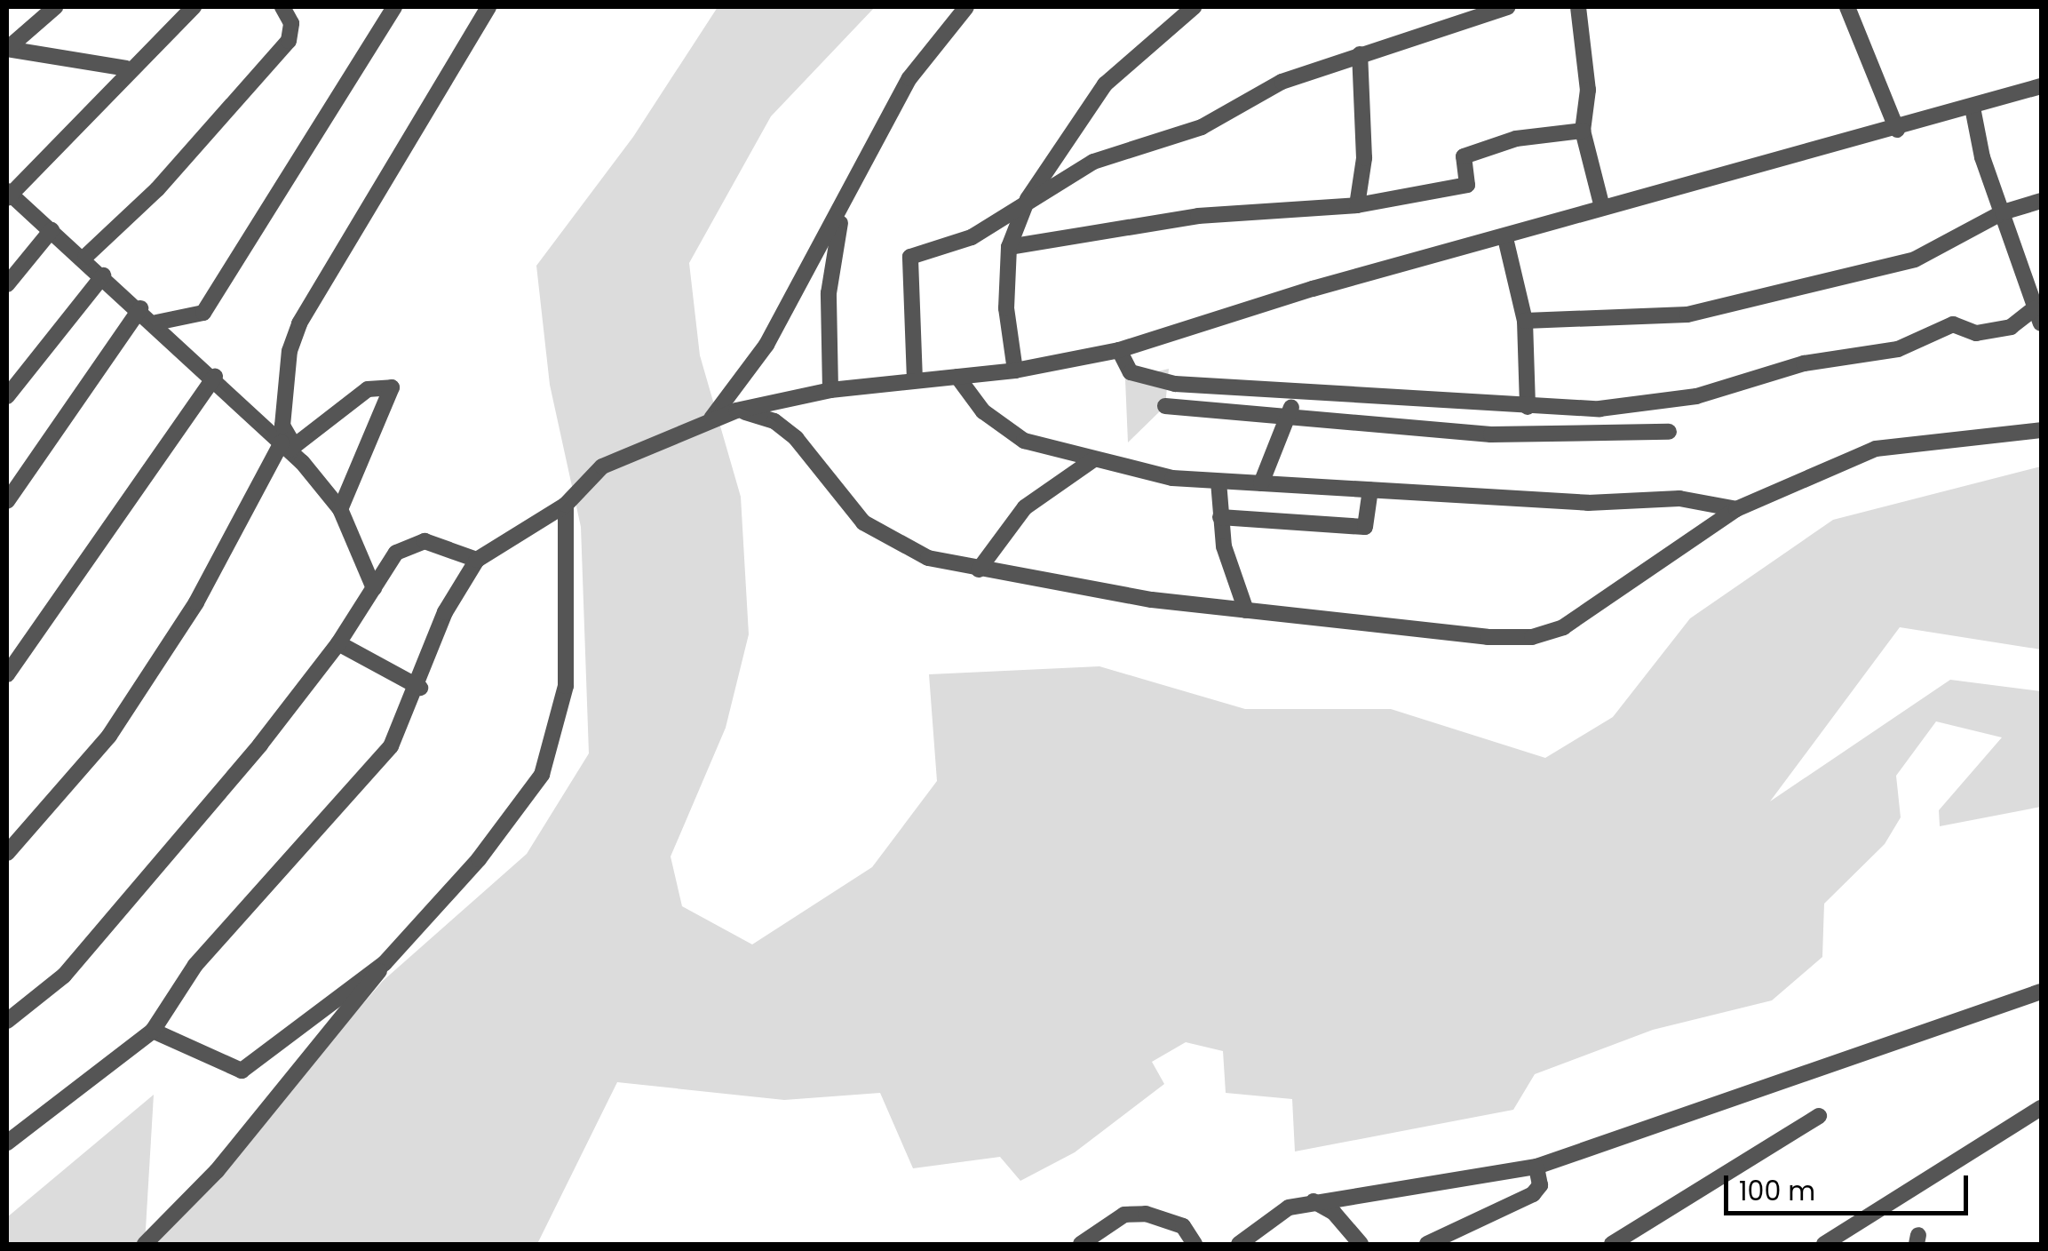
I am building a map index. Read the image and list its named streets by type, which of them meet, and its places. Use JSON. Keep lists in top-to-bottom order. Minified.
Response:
{"scale_bar":"100 m"}
